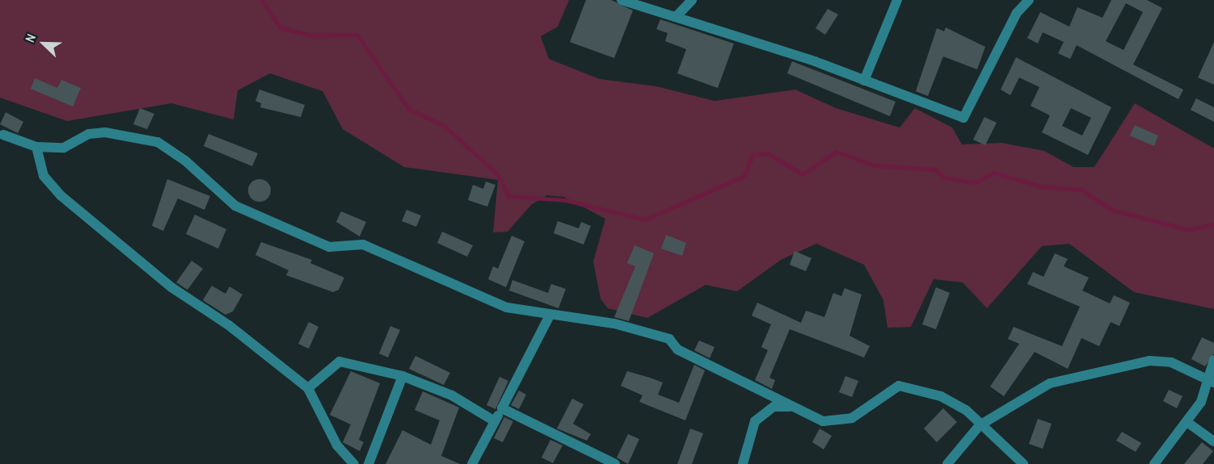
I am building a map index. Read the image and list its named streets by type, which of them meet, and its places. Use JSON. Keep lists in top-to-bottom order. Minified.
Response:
{"north":"top left"}
